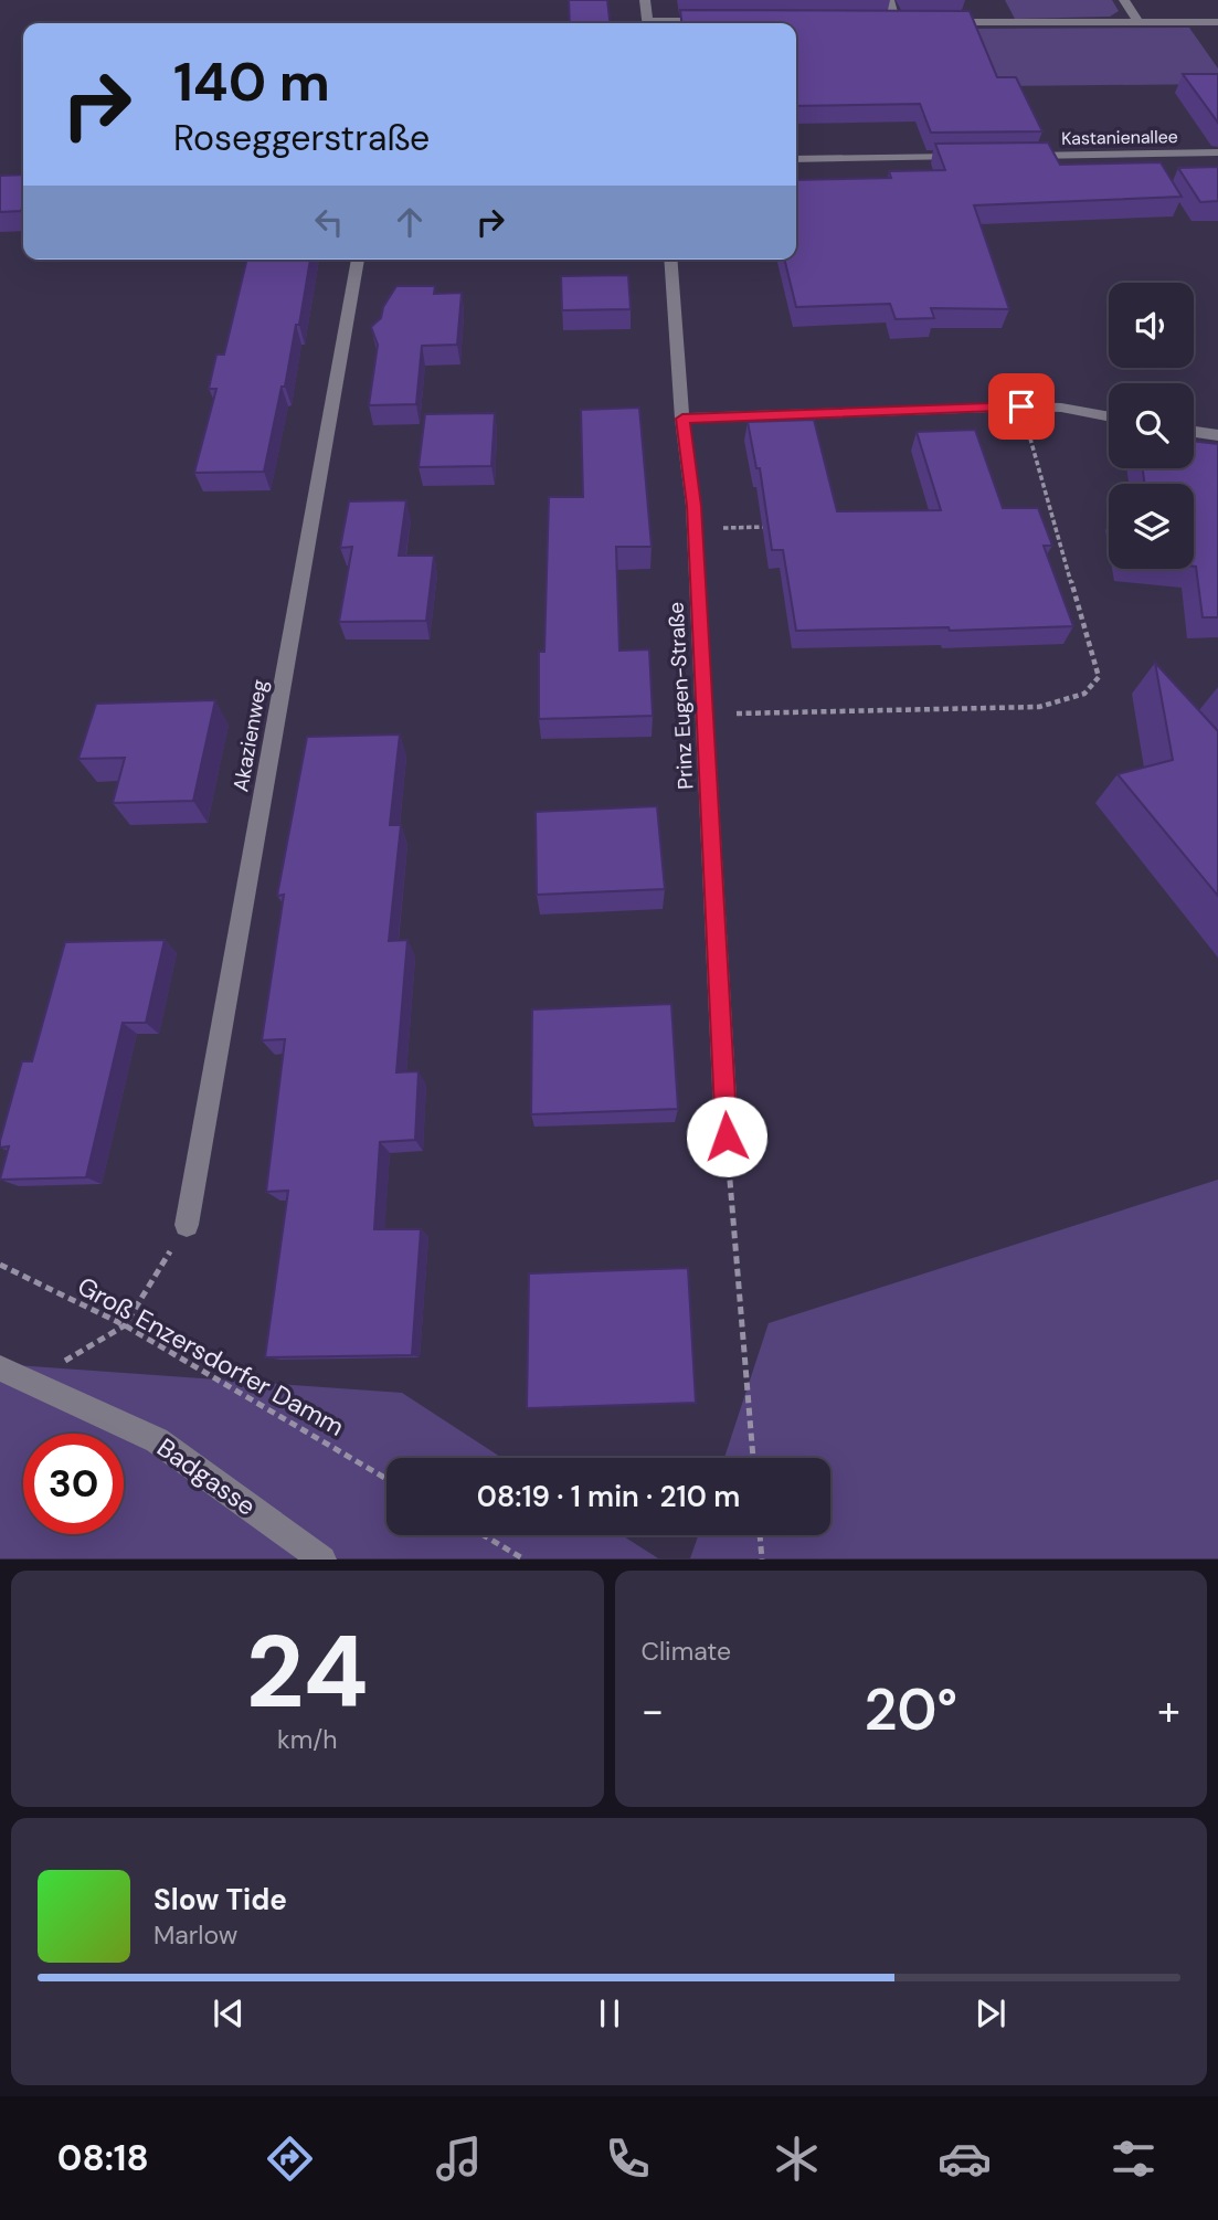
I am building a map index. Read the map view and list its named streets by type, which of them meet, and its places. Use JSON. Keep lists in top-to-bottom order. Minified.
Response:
{"streets":{"street":["Kastanienallee","Prinz Eugen-Straße","Akazienweg","Badgasse"],"path":["Groß Enzersdorfer Damm"]},"page":{"turn":["140 m","Roseggerstraße"],"limit":"30","trip":"08:19 · 1 min · 210 m","tile":[["24","km/h"],"Climate"],"heat":["−","20°","+"],"song":["Slow Tide","Marlow"],"tabs":"08:18"}}
